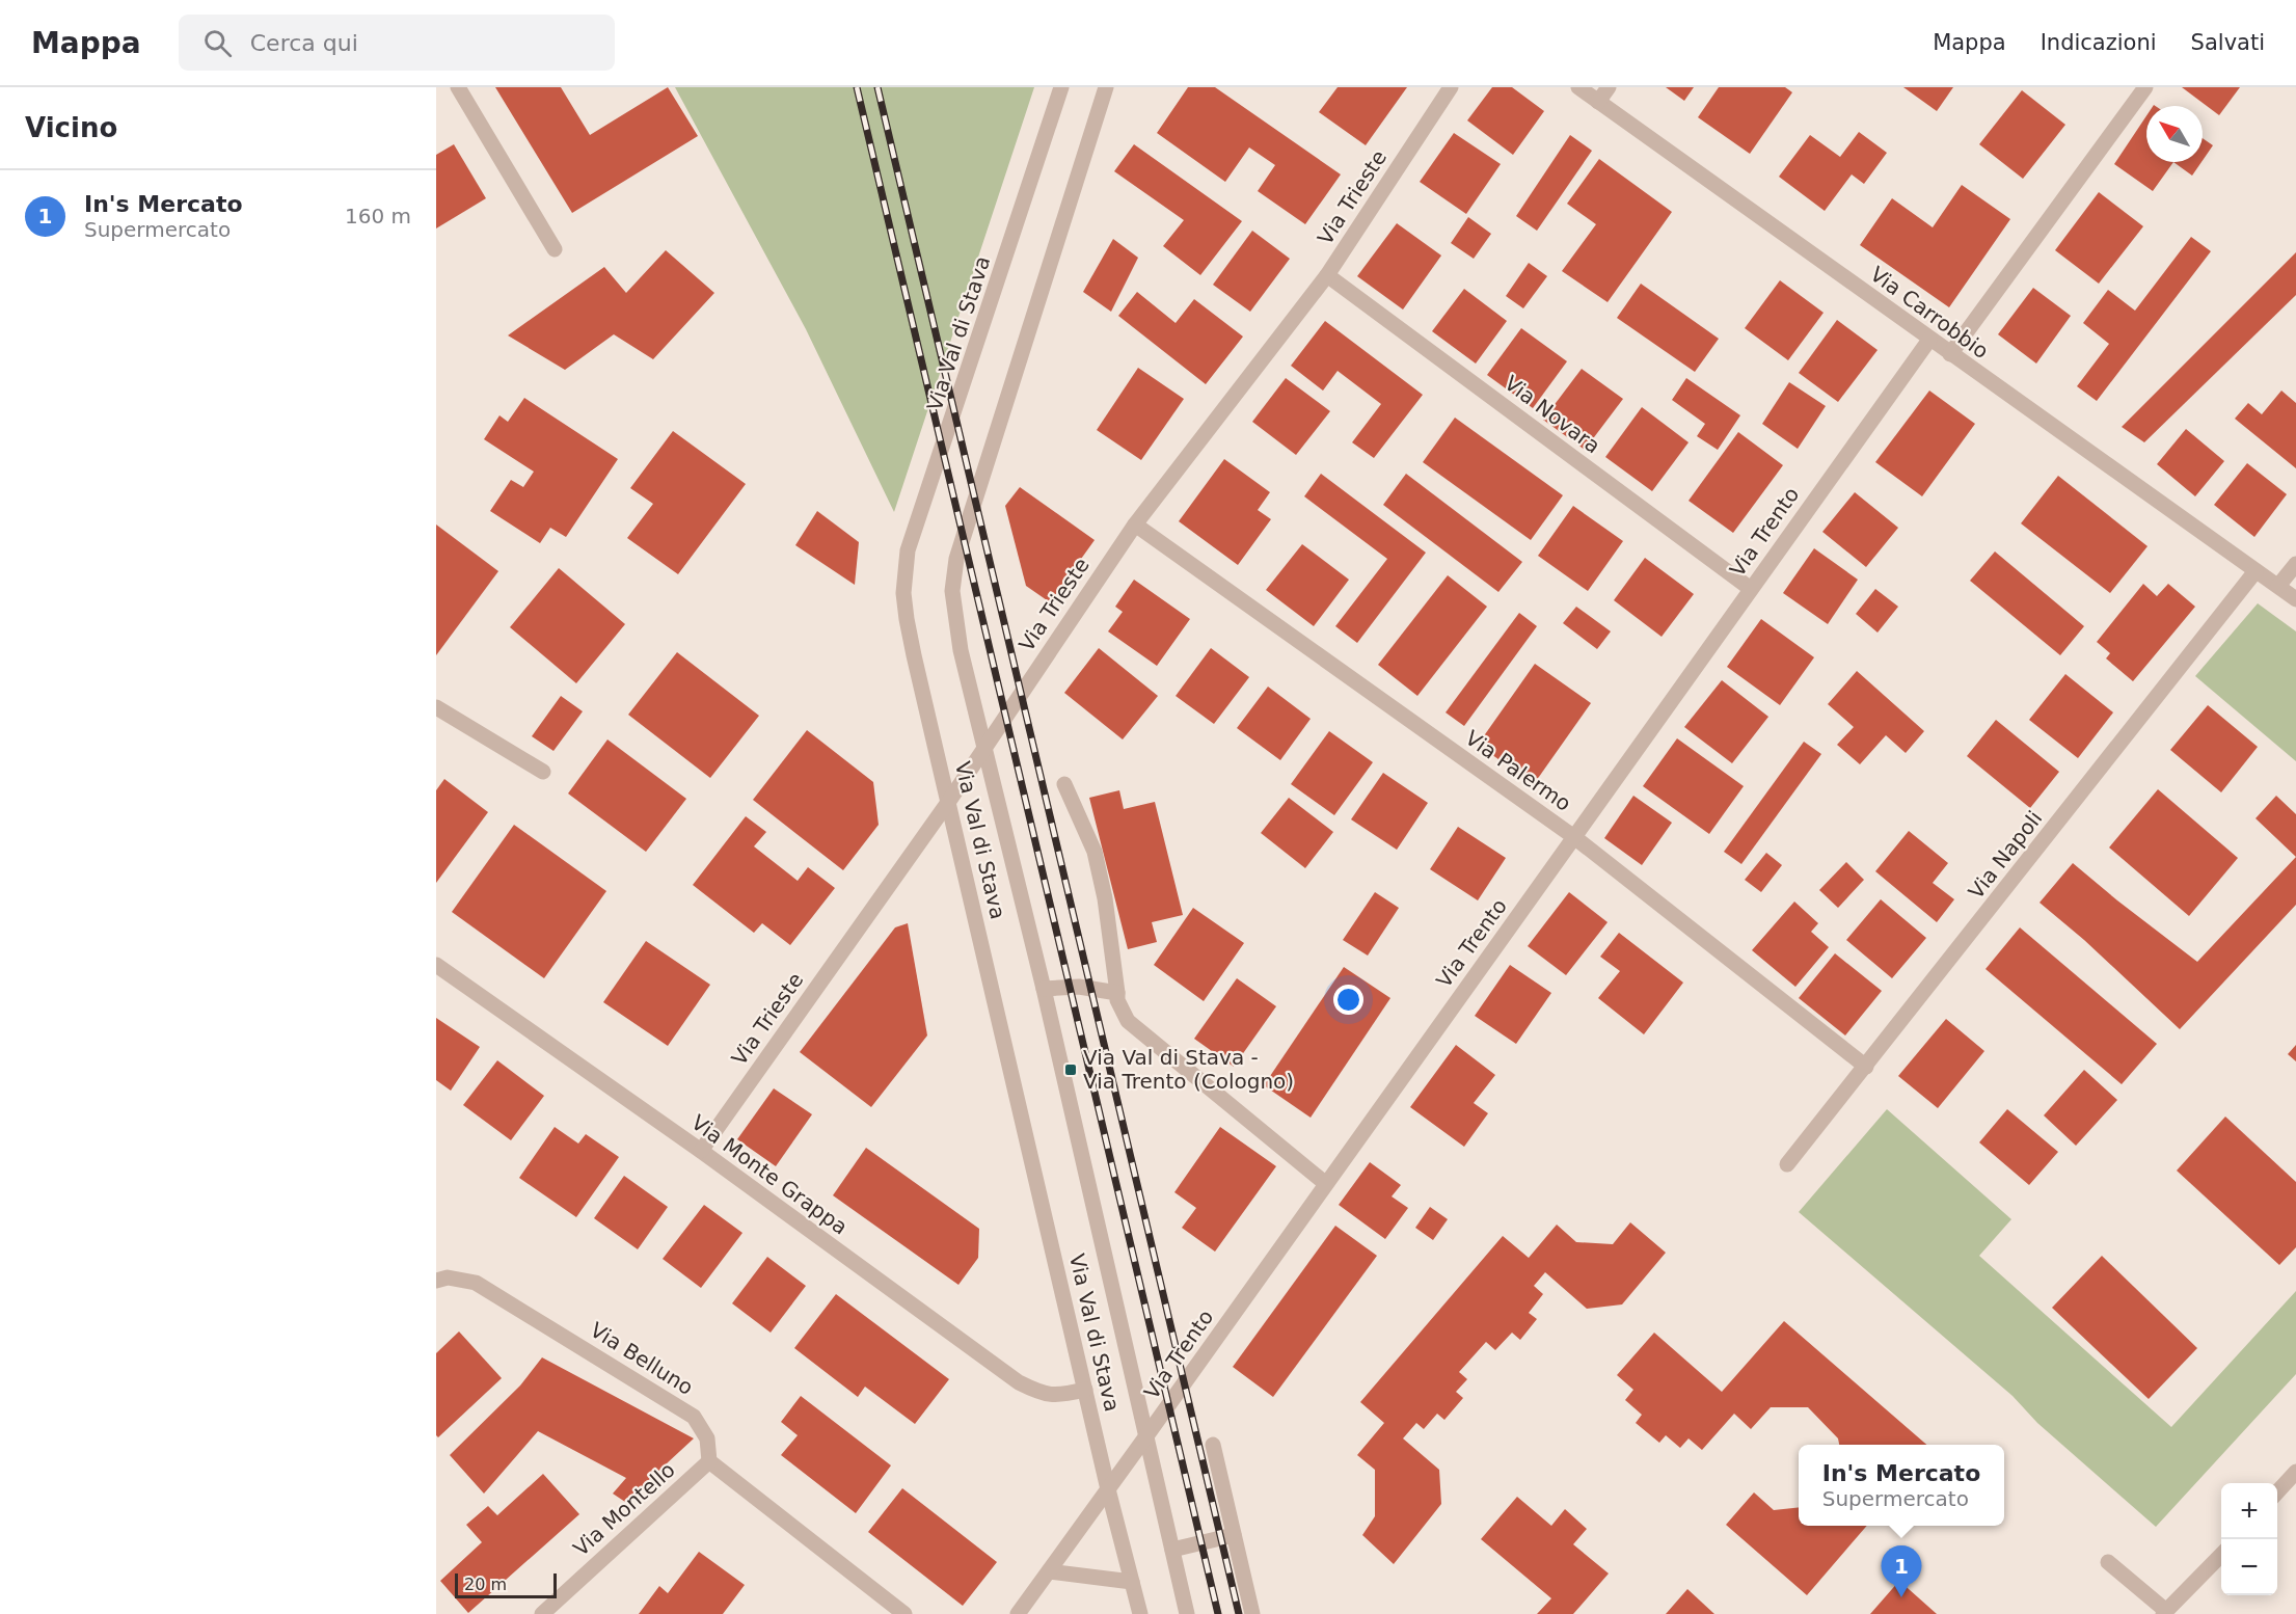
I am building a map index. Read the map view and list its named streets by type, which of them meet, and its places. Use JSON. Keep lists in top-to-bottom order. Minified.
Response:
{"streets":{"street":["Via Trieste","Via Carrobbio","Via Val di Stava","Via Novara","Via Trento","Via Palermo","Via Napoli","Via Monte Grappa","Via Belluno","Via Montello"]},"crossings":[["Via Trieste","Via Val di Stava"],["Via Trieste","Via Novara"],["Via Trieste","Via Palermo"],["Via Trieste","Via Monte Grappa"],["Via Carrobbio","Via Trento"],["Via Carrobbio","Via Napoli"],["Via Val di Stava","Via Trento"],["Via Val di Stava","Via Monte Grappa"],["Via Novara","Via Trento"],["Via Trento","Via Palermo"],["Via Palermo","Via Napoli"],["Via Belluno","Via Montello"]],"places":{"transit":["Via Val di Stava - Via Trento (Cologno)"]},"scale_bar":"20 m","north":"top left","page":{"header":"Mappa","search":"Cerca qui","nav":["Mappa","Indicazioni","Salvati"],"heading":"Vicino","list":[{"mark":"1","name":"In's Mercato","note":"Supermercato","value":"160 m"}],"popup":["In's Mercato","Supermercato"],"map_buttons":["+","−"],"pins":"1","scale":"20 m"}}
